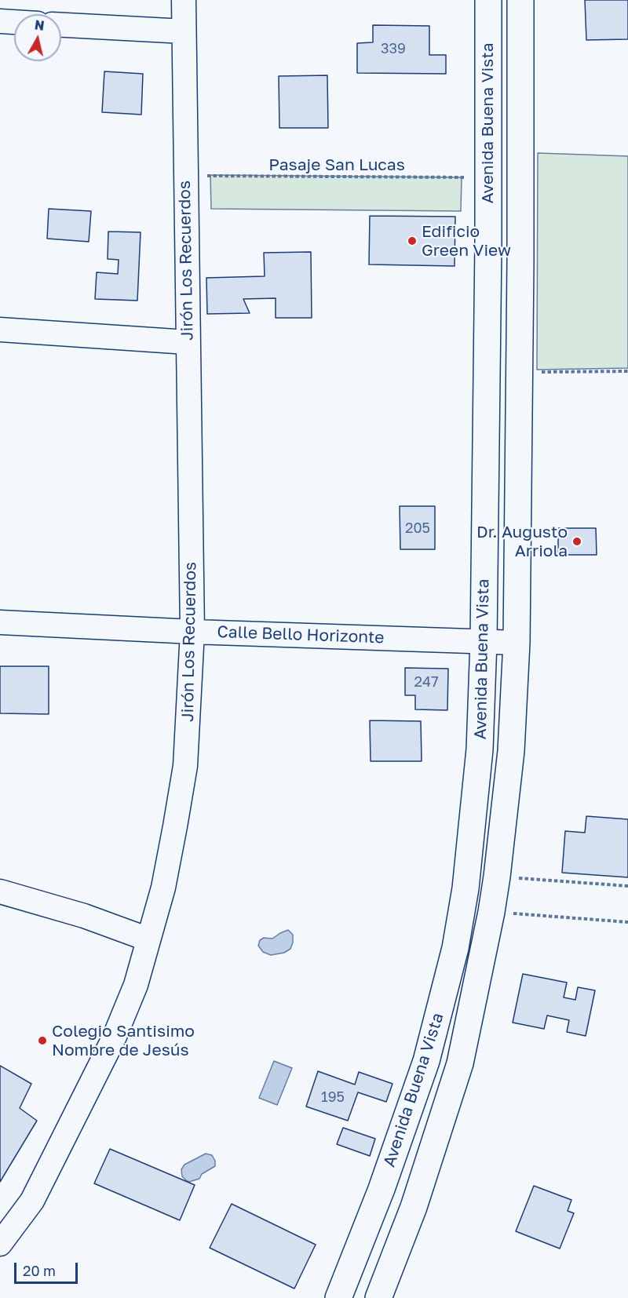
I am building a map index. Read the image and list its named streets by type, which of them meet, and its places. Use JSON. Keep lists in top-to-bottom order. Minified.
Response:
{"streets":{"main road":["Avenida Buena Vista"],"street":["Jirón Los Recuerdos","Calle Bello Horizonte"],"path":["Pasaje San Lucas"]},"crossings":[["Avenida Buena Vista","Pasaje San Lucas"],["Avenida Buena Vista","Calle Bello Horizonte"],["Pasaje San Lucas","Jirón Los Recuerdos"],["Jirón Los Recuerdos","Calle Bello Horizonte"]],"places":["Edificio Green View","Dr. Augusto Arriola","Colegio Santisimo Nombre de Jesús"],"house_numbers":["339","205","247","195"],"scale_bar":"20 m","north":"top"}
